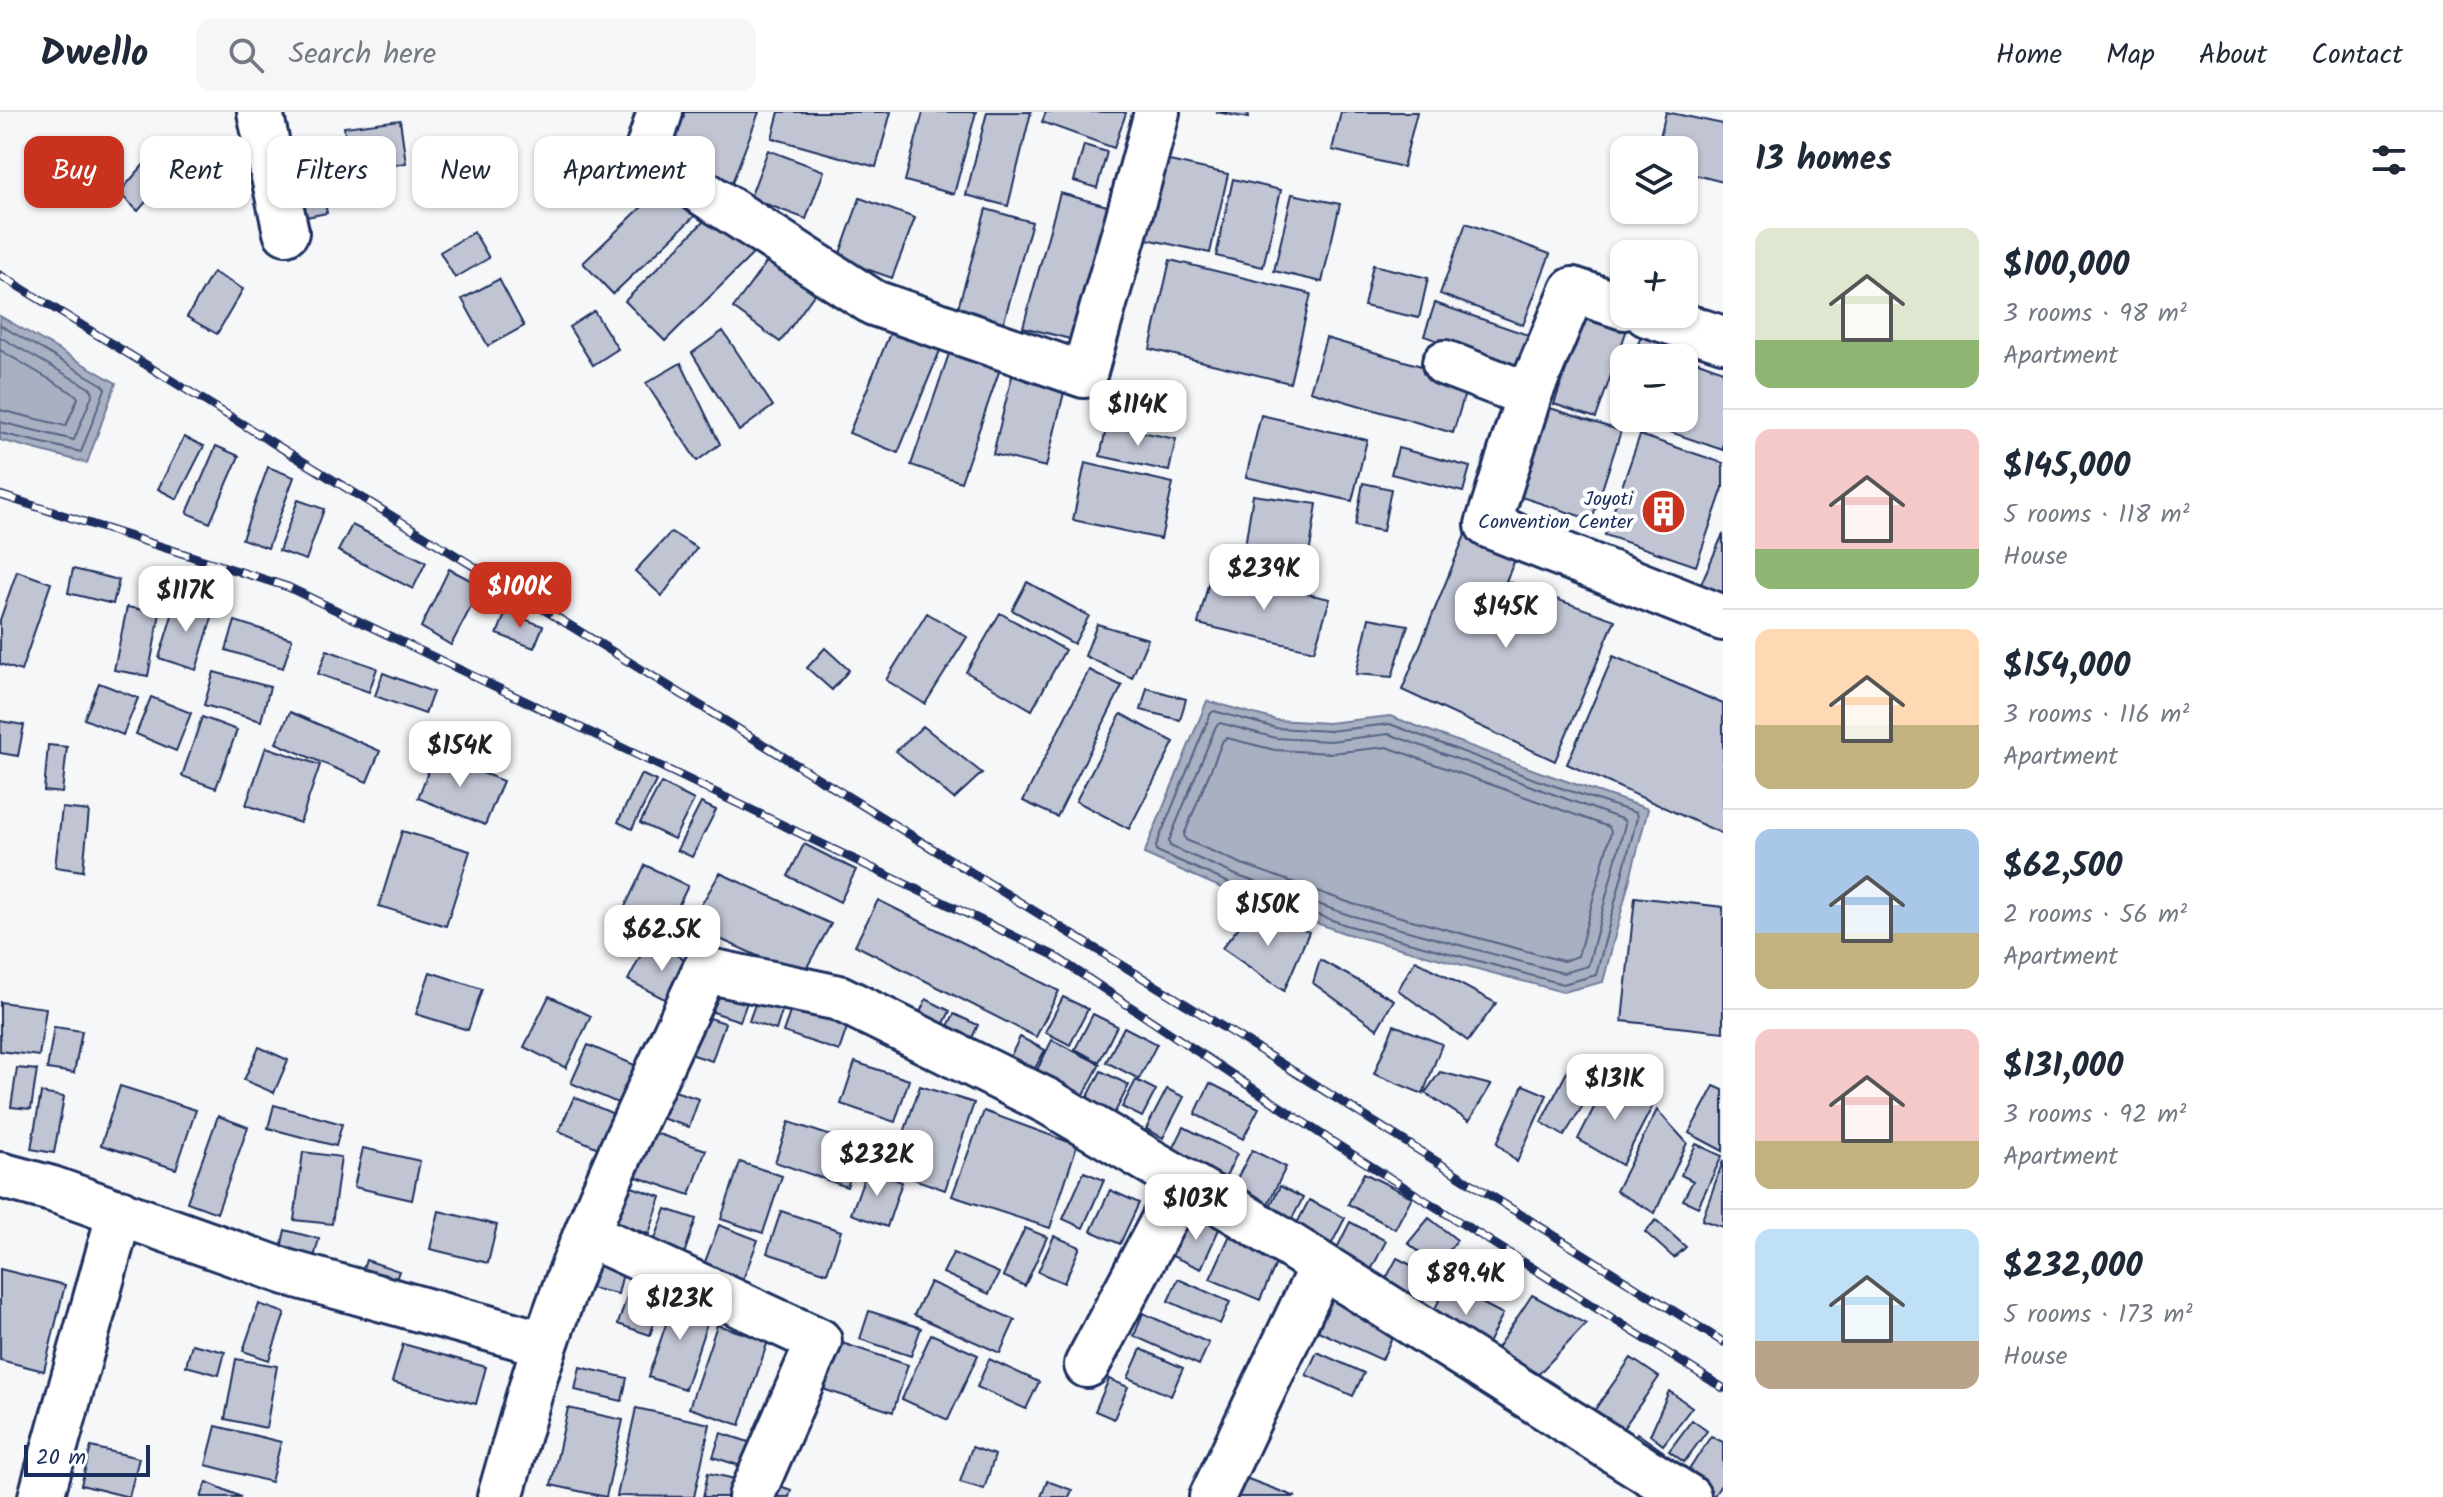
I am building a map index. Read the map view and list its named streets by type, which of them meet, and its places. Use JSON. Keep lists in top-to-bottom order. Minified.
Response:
{"places":{"building":["Joyoti Convention Center"]},"scale_bar":"20 m","page":{"header":"Dwello","search":"Search here","nav":["Home","Map","About","Contact"],"heading":"13 homes","map_buttons":["+","−"],"chip":["Buy","Rent","Filters","New","Apartment"],"list":[{"name":"$100,000","note":"3 rooms · 98 m² · Apartment"},{"name":"$145,000","note":"5 rooms · 118 m² · House"},{"name":"$154,000","note":"3 rooms · 116 m² · Apartment"},{"name":"$62,500","note":"2 rooms · 56 m² · Apartment"},{"name":"$131,000","note":"3 rooms · 92 m² · Apartment"},{"name":"$232,000","note":"5 rooms · 173 m² · House"}],"price":["$114K","$239K","$100K","$117K","$145K","$154K","$150K","$62.5K","$131K","$232K","$103K","$89.4K","$123K"],"scale":"20 m"}}
